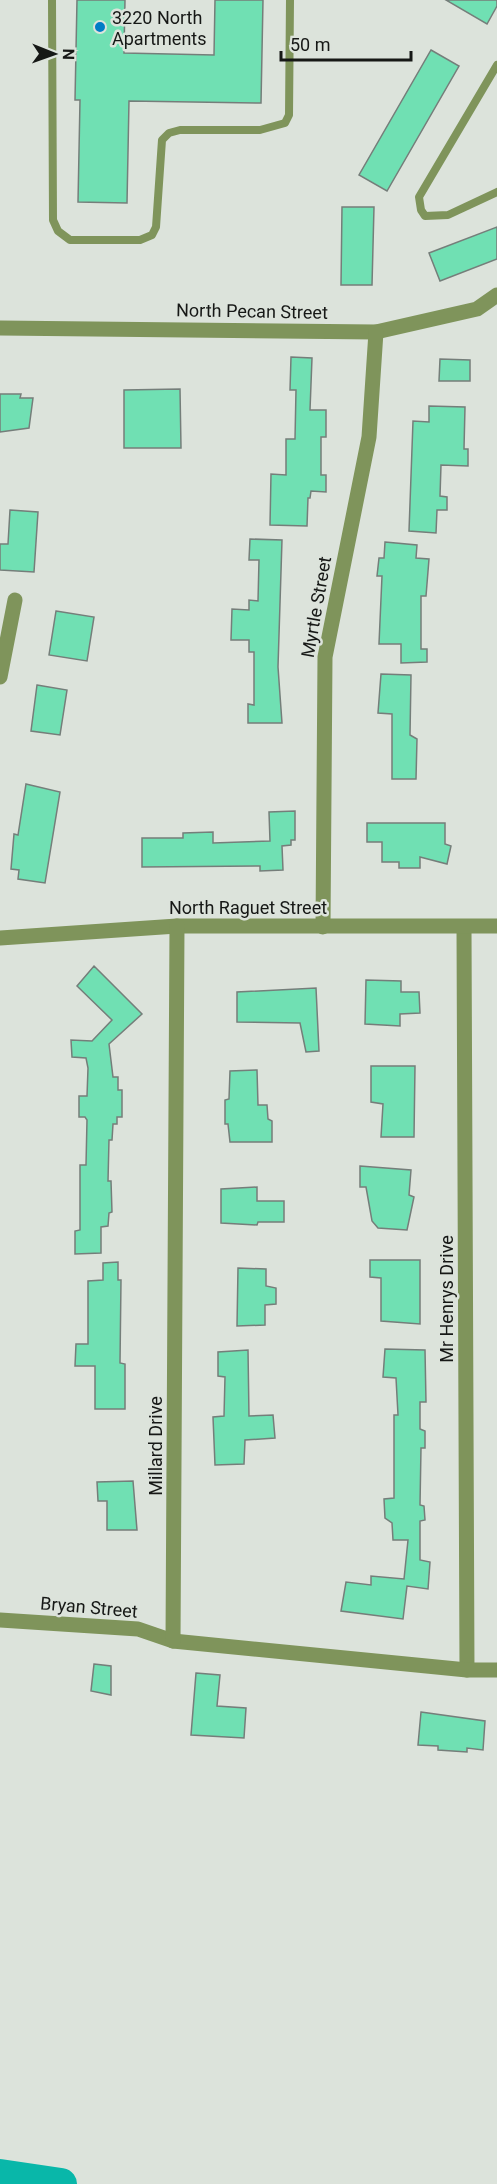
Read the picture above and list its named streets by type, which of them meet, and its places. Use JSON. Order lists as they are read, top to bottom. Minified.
{"streets":{"street":["North Pecan Street","Myrtle Street","North Raguet Street","Mr Henrys Drive","Millard Drive","Bryan Street"]},"crossings":[["North Pecan Street","Myrtle Street"],["Myrtle Street","North Raguet Street"],["North Raguet Street","Mr Henrys Drive"],["North Raguet Street","Millard Drive"],["Millard Drive","Bryan Street"]],"places":["3220 North Apartments"],"scale_bar":"50 m","north":"right"}
